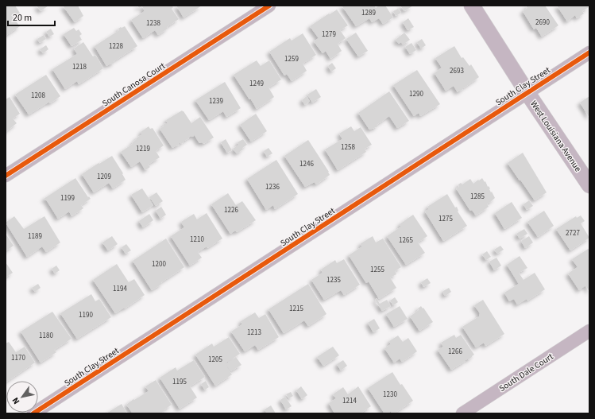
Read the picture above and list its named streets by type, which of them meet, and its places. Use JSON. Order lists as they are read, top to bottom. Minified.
{"streets":{"street":["South Canosa Court","South Clay Street","West Louisiana Avenue","South Dale Court"]},"crossings":[["South Clay Street","West Louisiana Avenue"]],"house_numbers":["1289","2690","1238","1279","1228","1259","1218","2693","1249","1290","1208","1239","1258","1219","1246","1209","1236","1285","1199","1226","1275","2727","1189","1210","1265","1200","1255","1235","1194","1215","1190","1213","1180","1266","1170","1205","1195","1230","1214"],"scale_bar":"20 m","north":"bottom left"}
